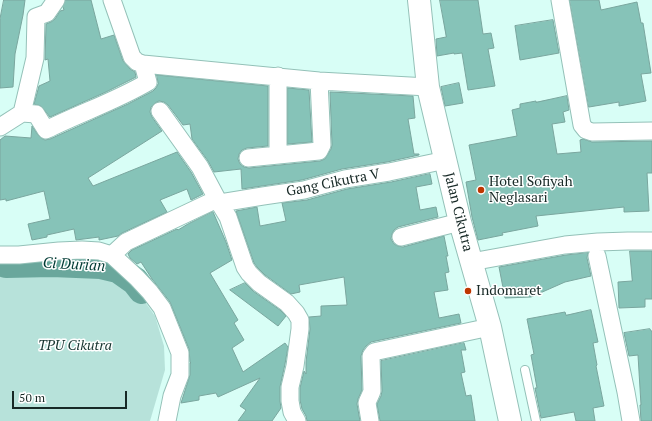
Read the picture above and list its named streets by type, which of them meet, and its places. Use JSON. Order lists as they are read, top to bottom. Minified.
{"streets":{"main road":["Jalan Cikutra"],"street":["Gang Cikutra V"]},"crossings":[["Gang Cikutra V","Jalan Cikutra"]],"water":["Ci Durian"],"parks":["TPU Cikutra"],"places":["Hotel Sofiyah Neglasari","Indomaret"],"scale_bar":"50 m"}
